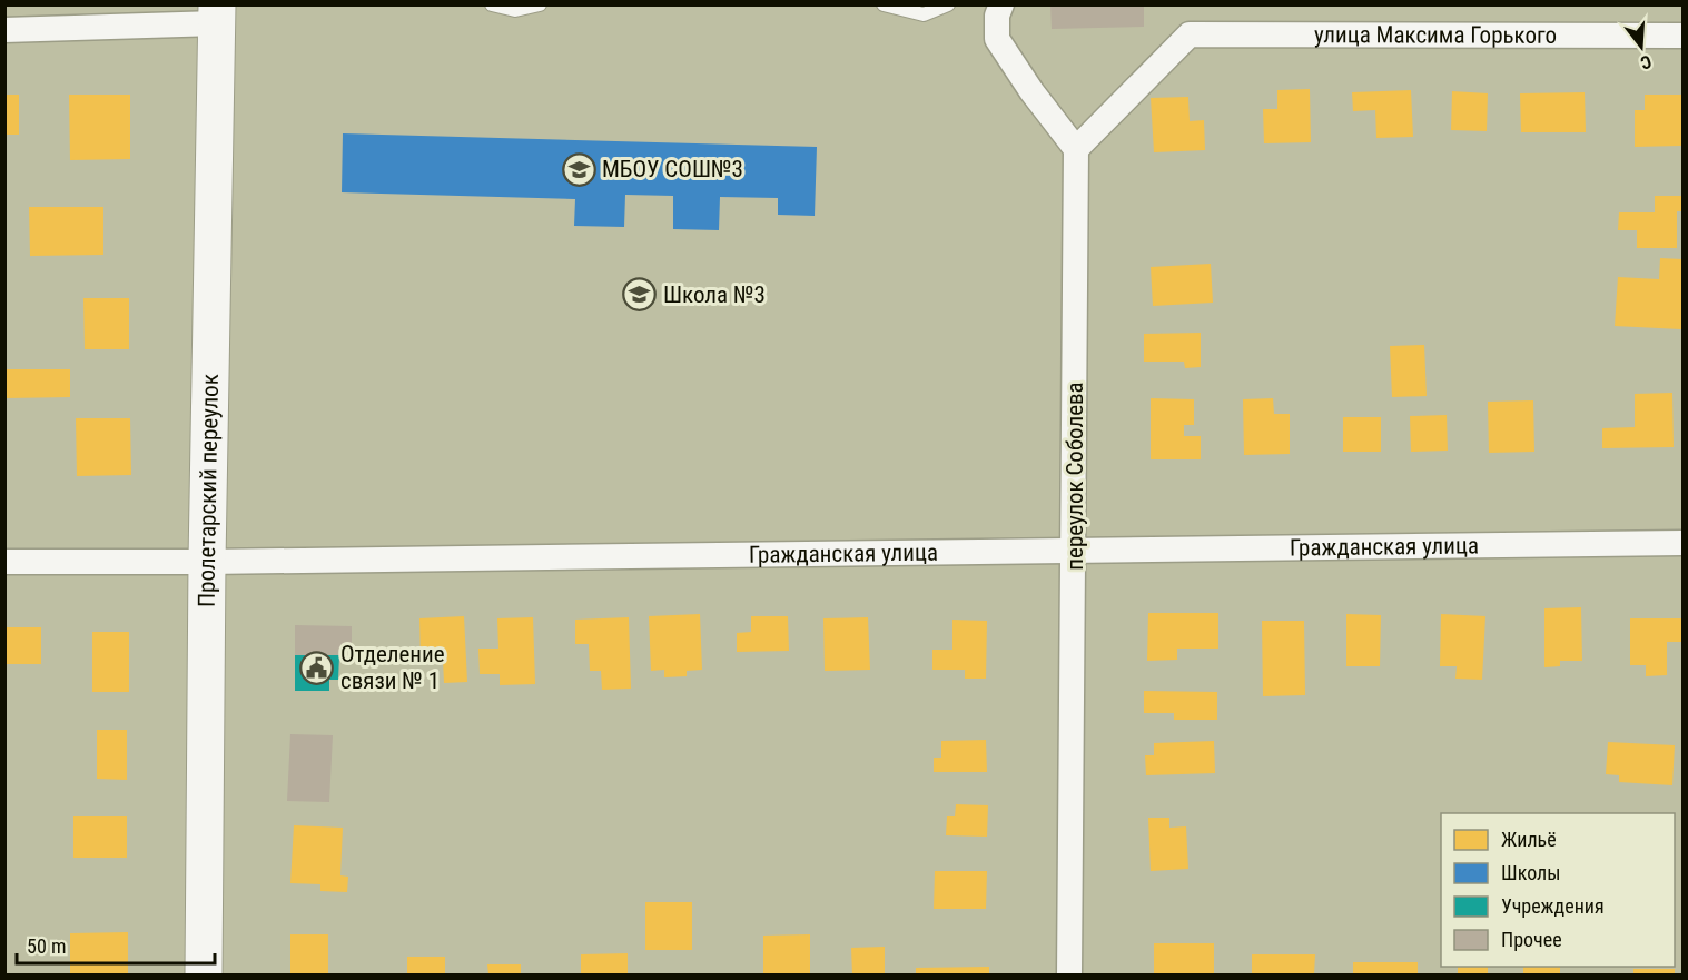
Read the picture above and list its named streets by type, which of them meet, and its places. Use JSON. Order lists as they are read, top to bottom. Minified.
{"streets":{"main road":["Пролетарский переулок"],"street":["улица Максима Горького","переулок Соболева","Гражданская улица"]},"crossings":[["улица Максима Горького","переулок Соболева"],["переулок Соболева","Гражданская улица"],["Пролетарский переулок","Гражданская улица"]],"places":{"school or university":["МБОУ СОШ№3","Школа №3"],"public building":["Отделение связи № 1"]},"legend":["Жильё","Школы","Учреждения","Прочее"],"scale_bar":"50 m","north":"bottom"}
